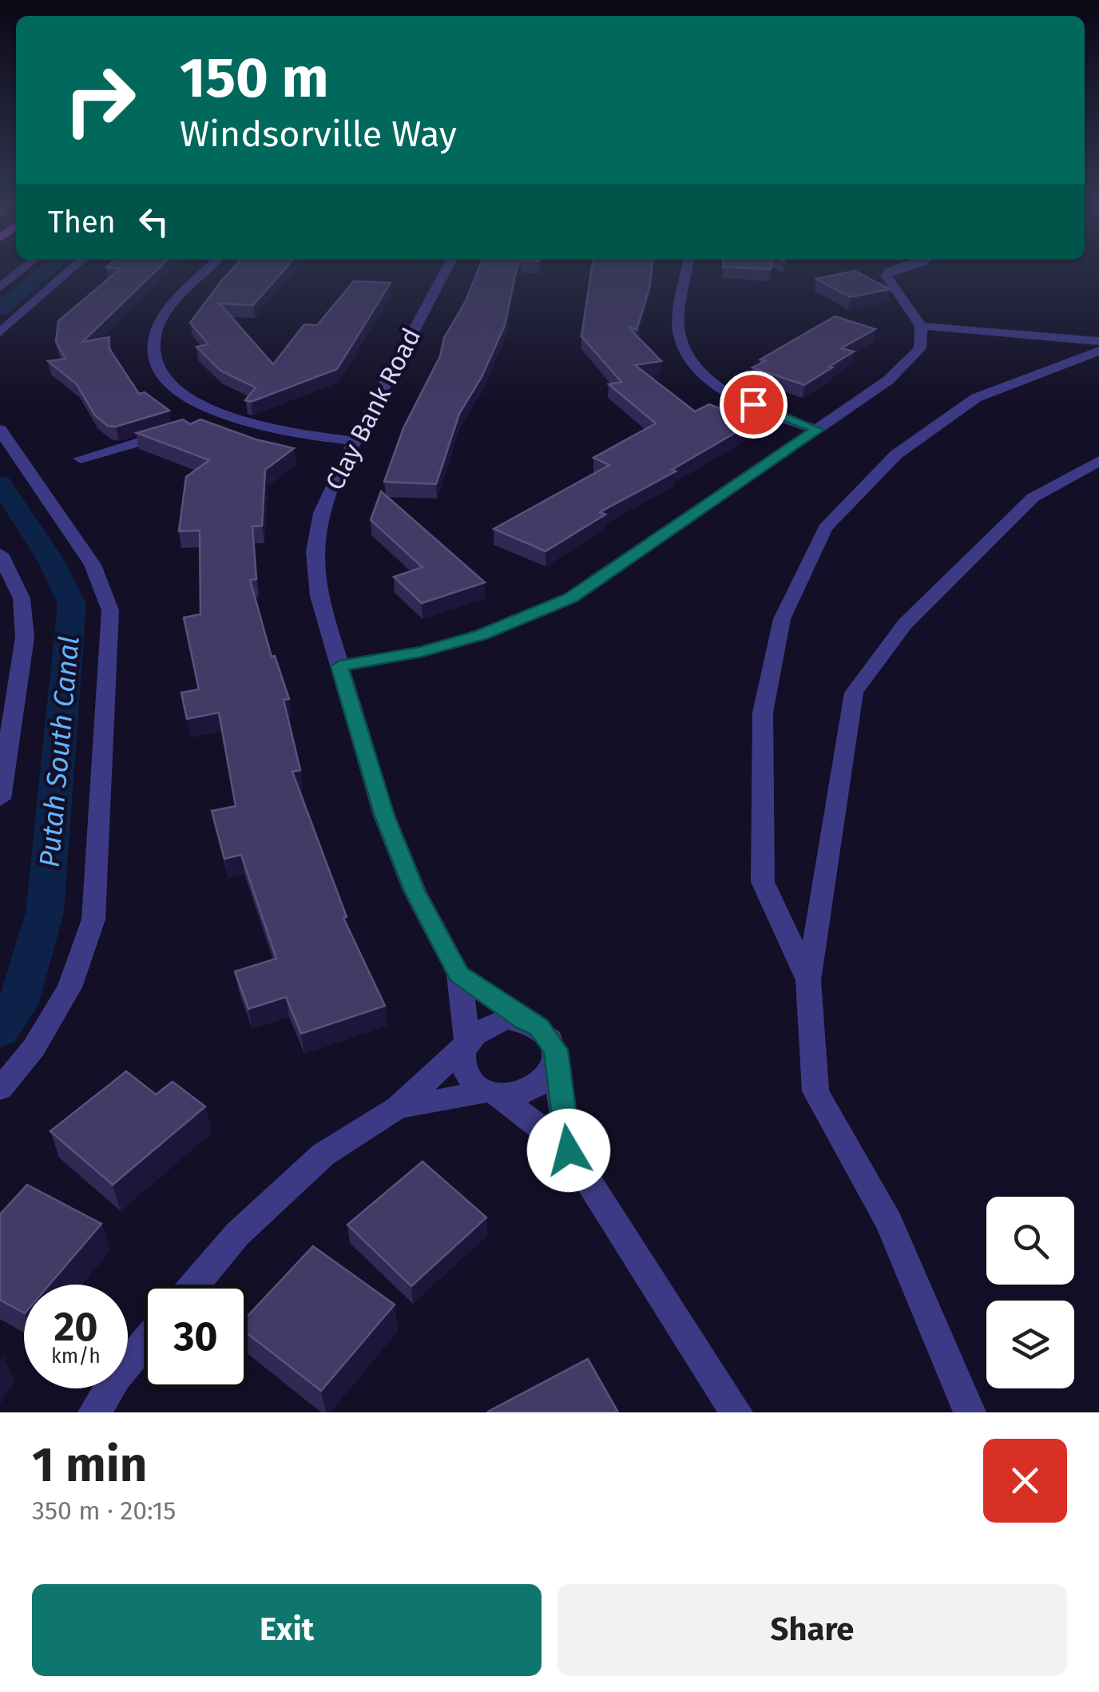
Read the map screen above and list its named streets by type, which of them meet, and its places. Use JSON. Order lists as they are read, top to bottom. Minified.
{"streets":{"street":["Clay Bank Road"]},"water":["Putah South Canal"],"page":{"turn":["150 m","Windsorville Way"],"then":"Then","speed":"20 km/h","limit":"30","heading":["1 min","350 m · 20:15"],"buttons":["Exit","Share"]}}
